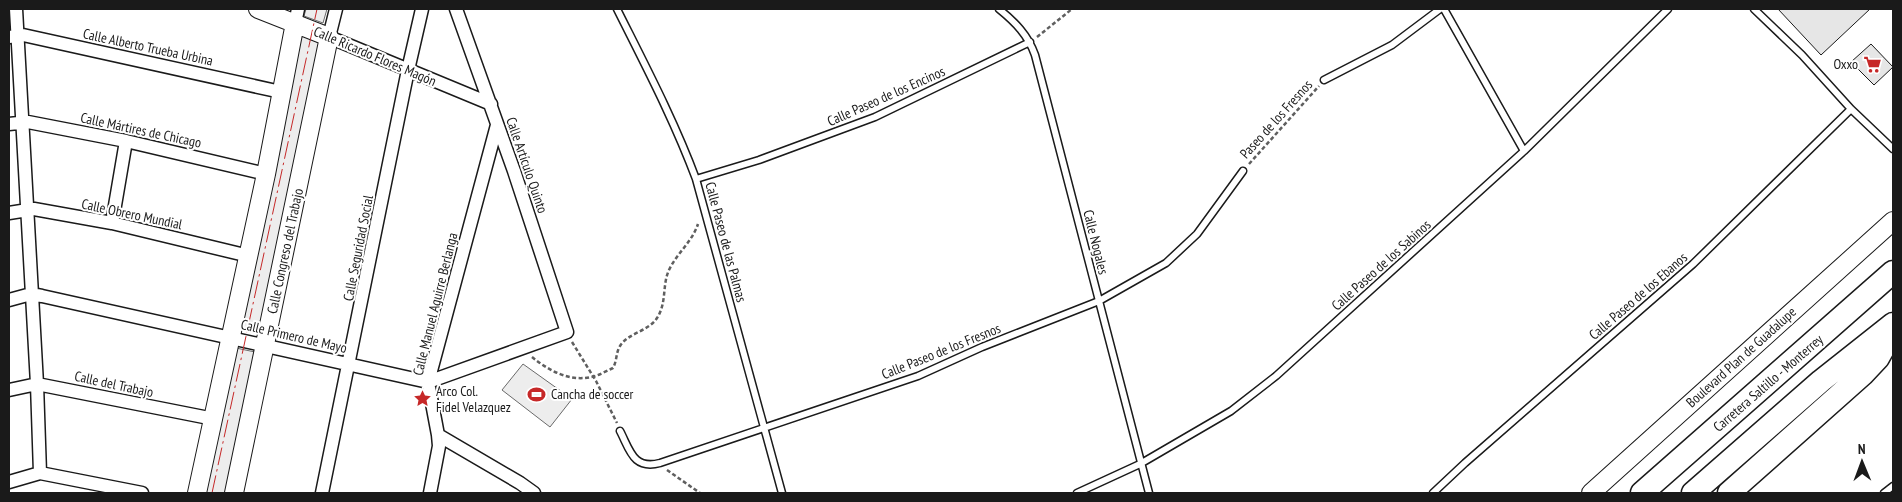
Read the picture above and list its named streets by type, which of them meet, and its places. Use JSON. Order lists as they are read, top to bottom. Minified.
{"streets":{"highway":["Carretera Saltillo - Monterrey"],"street":["Calle Alberto Trueba Urbina","Calle Ricardo Flores Magón","Calle Mártires de Chicago","Calle Artículo Quinto","Calle Obrero Mundial","Calle Seguridad Social","Calle Congreso del Trabajo","Calle Manuel Aguirre Berlanga","Calle Primero de Mayo","Boulevard Plan de Guadalupe","Calle del Trabajo"],"lane":["Calle Paseo de los Encinos","Calle Paseo de las Palmas","Calle Nogales","Calle Paseo de los Sabinos","Calle Paseo de los Ebanos","Calle Paseo de los Fresnos"],"path":["Paseo de los Fresnos"]},"crossings":[["Calle Ricardo Flores Magón","Calle Artículo Quinto"],["Calle Ricardo Flores Magón","Calle Seguridad Social"],["Calle Ricardo Flores Magón","Calle Congreso del Trabajo"],["Calle Paseo de los Encinos","Calle Paseo de las Palmas"],["Calle Paseo de los Encinos","Calle Nogales"],["Paseo de los Fresnos","Calle Paseo de los Fresnos"],["Calle Artículo Quinto","Calle Manuel Aguirre Berlanga"],["Calle Paseo de las Palmas","Calle Paseo de los Fresnos"],["Calle Nogales","Calle Paseo de los Sabinos"],["Calle Nogales","Calle Paseo de los Fresnos"],["Calle Seguridad Social","Calle Primero de Mayo"],["Calle Congreso del Trabajo","Calle Primero de Mayo"],["Calle Manuel Aguirre Berlanga","Calle Primero de Mayo"]],"places":{"supermarket":["Oxxo"],"sports":["Cancha de soccer"],"place":["Arco Col. Fidel Velazquez"]},"north":"top"}
